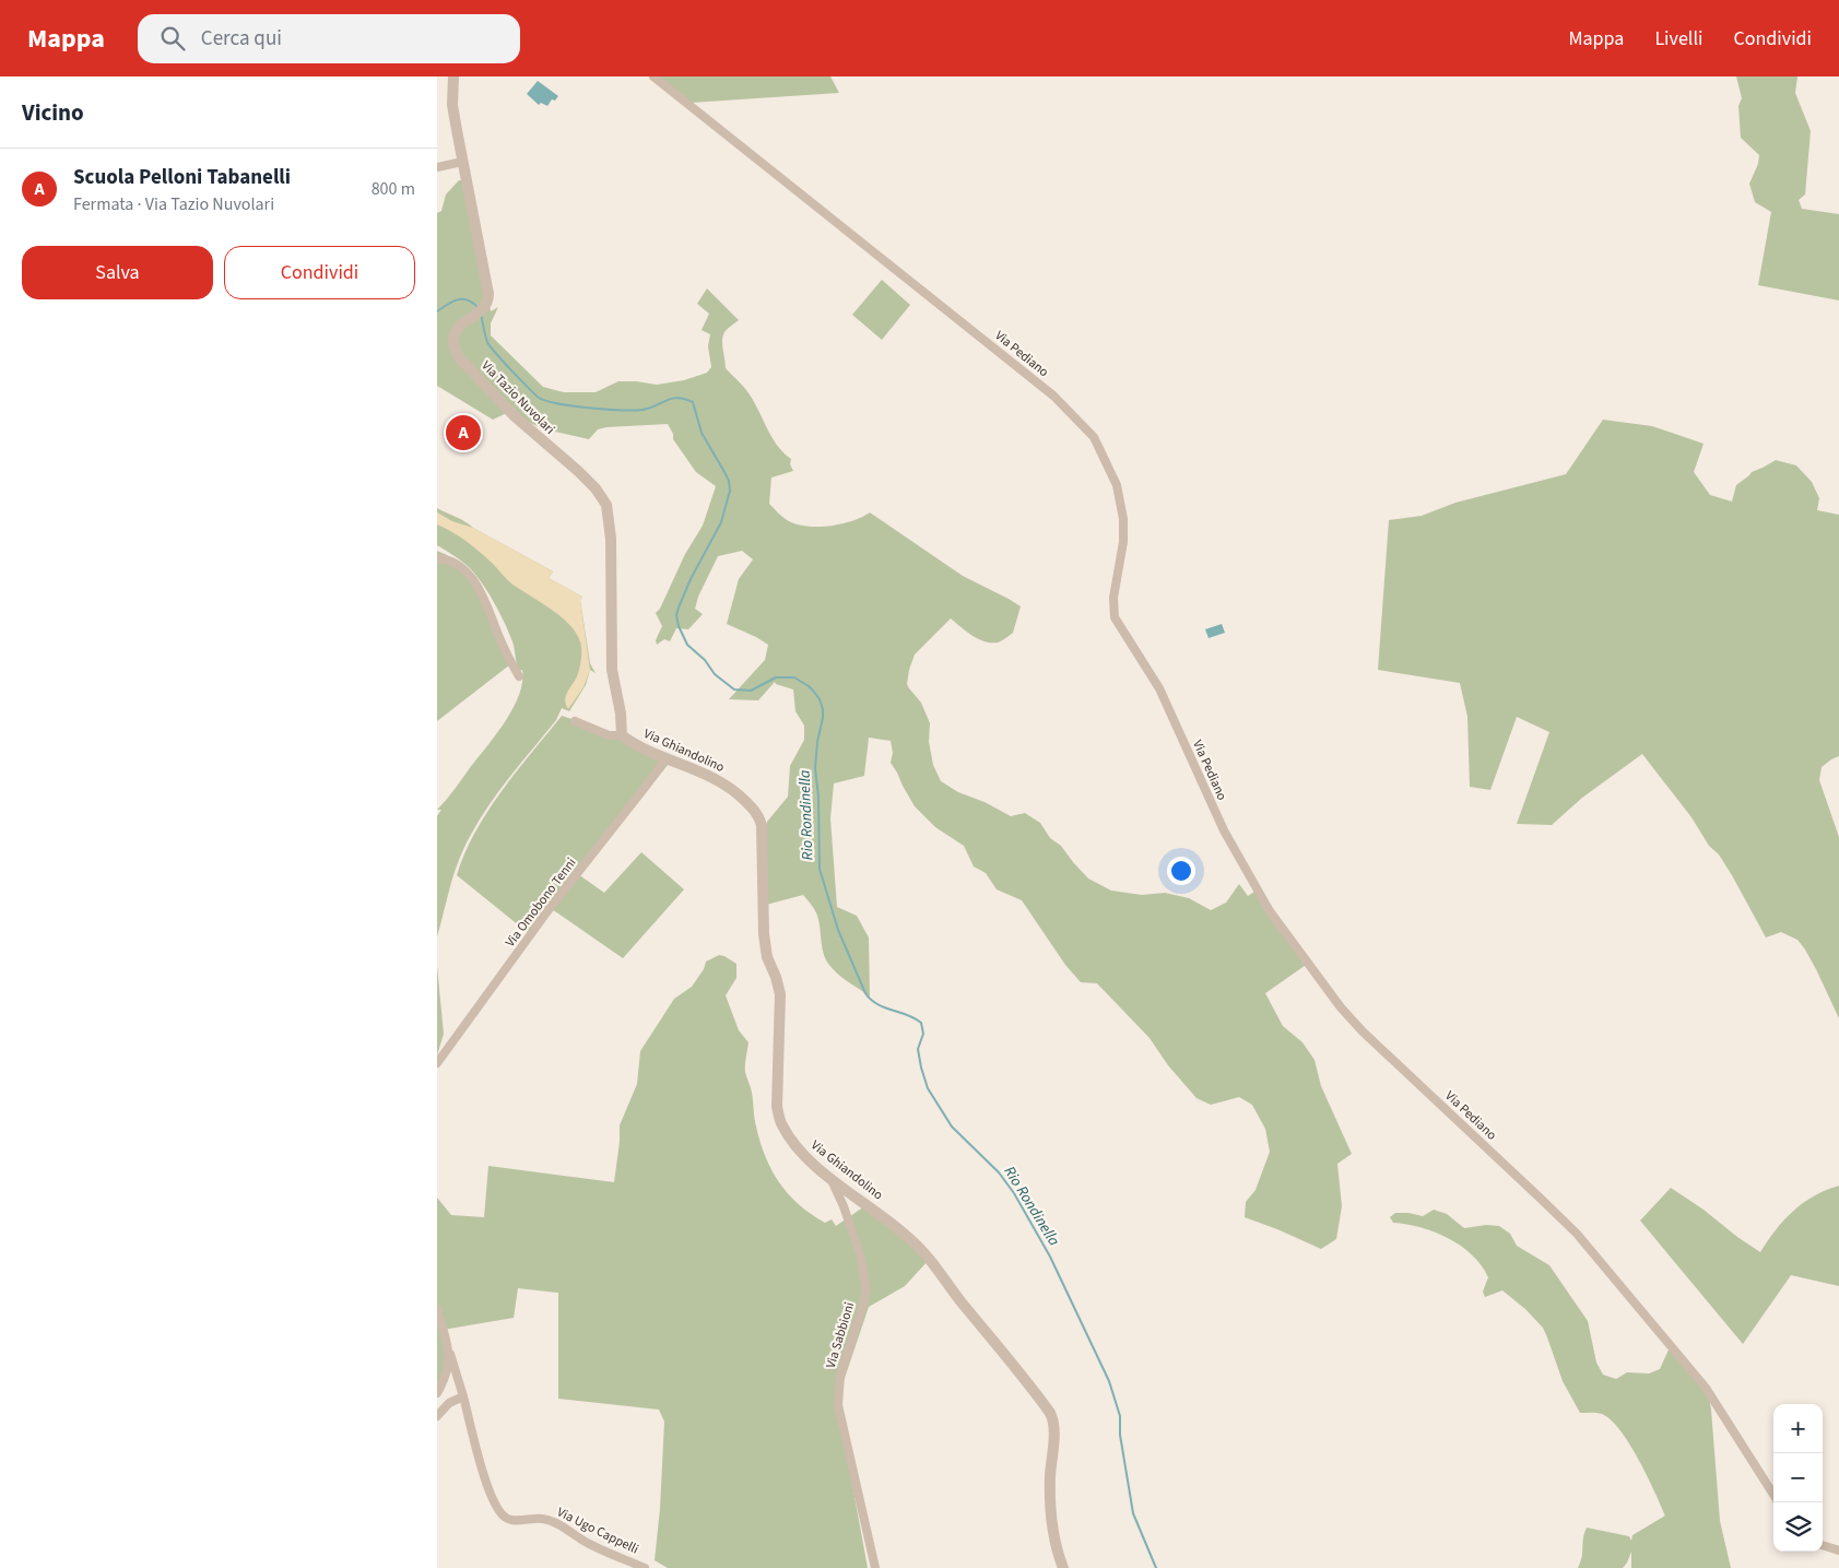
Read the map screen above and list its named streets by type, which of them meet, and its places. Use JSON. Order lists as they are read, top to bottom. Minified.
{"streets":{"street":["Via Pediano","Via Tazio Nuvolari","Via Ghiandolino","Via Omobono Tenni","Via Sabbioni","Via Ugo Cappelli"]},"crossings":[["Via Tazio Nuvolari","Via Ghiandolino"],["Via Ghiandolino","Via Omobono Tenni"],["Via Ghiandolino","Via Sabbioni"]],"water":["Rio Rondinella"],"page":{"header":"Mappa","search":"Cerca qui","nav":["Mappa","Livelli","Condividi"],"heading":"Vicino","list":[{"mark":"A","name":"Scuola Pelloni Tabanelli","note":"Fermata · Via Tazio Nuvolari","value":"800 m"}],"buttons":["Salva","Condividi"],"pins":"A","map_buttons":["+","−"]}}
